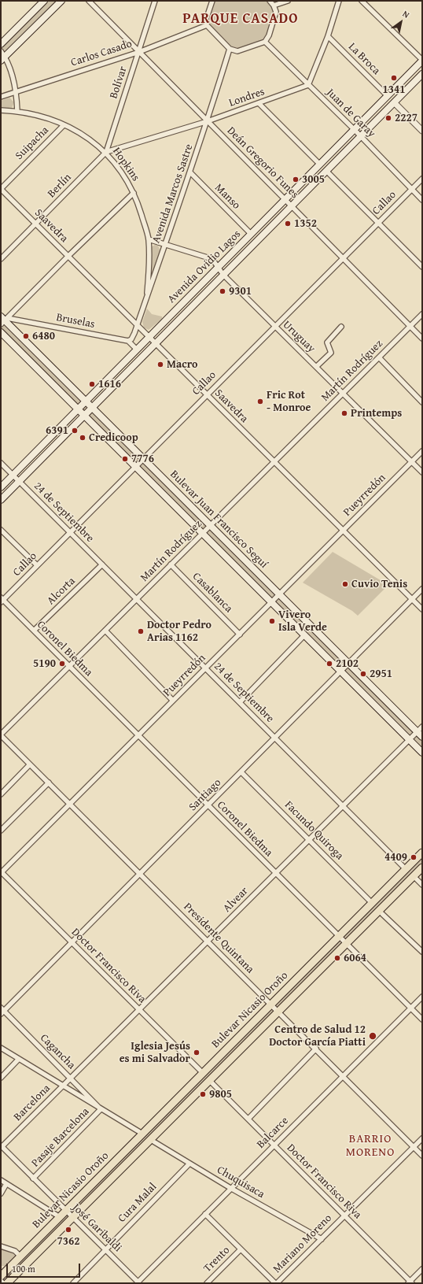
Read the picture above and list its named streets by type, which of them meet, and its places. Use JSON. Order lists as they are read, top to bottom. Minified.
{"streets":{"main road":["Avenida Ovidio Lagos","Bulevar Juan Francisco Seguí","Bulevar Nicasio Oroño"],"street":["Carlos Casado","La Broca","Bolívar","Londres","Juan de Garay","Suipacha","Deán Gregorio Funes","Hopkins","Berlín","Avenida Marcos Sastre","Manso","Callao","Saavedra","Bruselas","Uruguay","Martín Rodríguez","Pueyrredón","24 de Septiembre","Alcorta","Casablanca","Coronel Biedma","Santiago","Facundo Quiroga","Alvear","Presidente Quintana","Doctor Francisco Riva","Cagancha","Barcelona","Balcarce","Pasaje Barcelona","Chuquisaca","Cura Malal","José Garibaldi","Mariano Moreno","Trento"]},"crossings":[["Carlos Casado","Bolívar"],["Carlos Casado","Deán Gregorio Funes"],["La Broca","Avenida Ovidio Lagos"],["Bolívar","Londres"],["Bolívar","Deán Gregorio Funes"],["Bolívar","Hopkins"],["Bolívar","Berlín"],["Londres","Juan de Garay"],["Londres","Deán Gregorio Funes"],["Londres","Hopkins"],["Londres","Berlín"],["Londres","Avenida Marcos Sastre"],["Juan de Garay","Callao"],["Juan de Garay","Avenida Ovidio Lagos"],["Suipacha","Hopkins"],["Suipacha","Saavedra"],["Deán Gregorio Funes","Avenida Marcos Sastre"],["Deán Gregorio Funes","Callao"],["Deán Gregorio Funes","Avenida Ovidio Lagos"],["Deán Gregorio Funes","Martín Rodríguez"],["Hopkins","Berlín"],["Hopkins","Avenida Marcos Sastre"],["Hopkins","Uruguay"],["Berlín","Saavedra"],["Avenida Marcos Sastre","Manso"],["Avenida Marcos Sastre","Saavedra"],["Avenida Marcos Sastre","Bruselas"],["Avenida Marcos Sastre","Uruguay"],["Manso","Avenida Ovidio Lagos"],["Callao","Saavedra"],["Callao","Uruguay"],["Callao","24 de Septiembre"],["Callao","Bulevar Juan Francisco Seguí"],["Callao","Coronel Biedma"],["Saavedra","Avenida Ovidio Lagos"],["Saavedra","Martín Rodríguez"],["Saavedra","Pueyrredón"],["Saavedra","Santiago"],["Avenida Ovidio Lagos","Uruguay"],["Avenida Ovidio Lagos","24 de Septiembre"],["Avenida Ovidio Lagos","Bulevar Juan Francisco Seguí"],["Bruselas","Bulevar Juan Francisco Seguí"],["Uruguay","Martín Rodríguez"],["Uruguay","Pueyrredón"],["Martín Rodríguez","24 de Septiembre"],["Martín Rodríguez","Bulevar Juan Francisco Seguí"],["Martín Rodríguez","Casablanca"],["Martín Rodríguez","Coronel Biedma"],["Martín Rodríguez","Presidente Quintana"],["Pueyrredón","24 de Septiembre"],["Pueyrredón","Bulevar Juan Francisco Seguí"],["Pueyrredón","Casablanca"],["Pueyrredón","Coronel Biedma"],["Pueyrredón","Presidente Quintana"],["Pueyrredón","Doctor Francisco Riva"],["24 de Septiembre","Alcorta"],["24 de Septiembre","Santiago"],["24 de Septiembre","Alvear"],["24 de Septiembre","Bulevar Nicasio Oroño"],["Bulevar Juan Francisco Seguí","Santiago"],["Bulevar Juan Francisco Seguí","Alvear"],["Alcorta","Coronel Biedma"],["Coronel Biedma","Santiago"],["Coronel Biedma","Alvear"],["Coronel Biedma","Bulevar Nicasio Oroño"],["Coronel Biedma","Balcarce"],["Santiago","Facundo Quiroga"],["Santiago","Presidente Quintana"],["Santiago","Doctor Francisco Riva"],["Santiago","Cagancha"],["Facundo Quiroga","Alvear"],["Facundo Quiroga","Bulevar Nicasio Oroño"],["Alvear","Presidente Quintana"],["Alvear","Doctor Francisco Riva"],["Alvear","Cagancha"],["Alvear","Barcelona"],["Presidente Quintana","Bulevar Nicasio Oroño"],["Presidente Quintana","Balcarce"],["Presidente Quintana","Mariano Moreno"],["Doctor Francisco Riva","Bulevar Nicasio Oroño"],["Doctor Francisco Riva","Balcarce"],["Doctor Francisco Riva","Mariano Moreno"],["Bulevar Nicasio Oroño","Chuquisaca"],["Bulevar Nicasio Oroño","José Garibaldi"],["Cagancha","Pasaje Barcelona"],["Barcelona","José Garibaldi"],["Balcarce","Chuquisaca"],["Balcarce","José Garibaldi"],["Pasaje Barcelona","José Garibaldi"],["Chuquisaca","Cura Malal"],["Chuquisaca","Mariano Moreno"],["Cura Malal","José Garibaldi"]],"districts":["PARQUE CASADO","BARRIO MORENO"],"places":["1341","2227","3005","1352","9301","6480","Macro","1616","Fric Rot - Monroe","Printemps","6391","Credicoop","7776","Cuvio Tenis","Vivero Isla Verde","Doctor Pedro Arias 1162","5190","2102","2951","4409","6064","Centro de Salud 12 Doctor García Piatti","Iglesia Jesús es mi Salvador","9805","7362"],"scale_bar":"100 m","north":"top right"}
